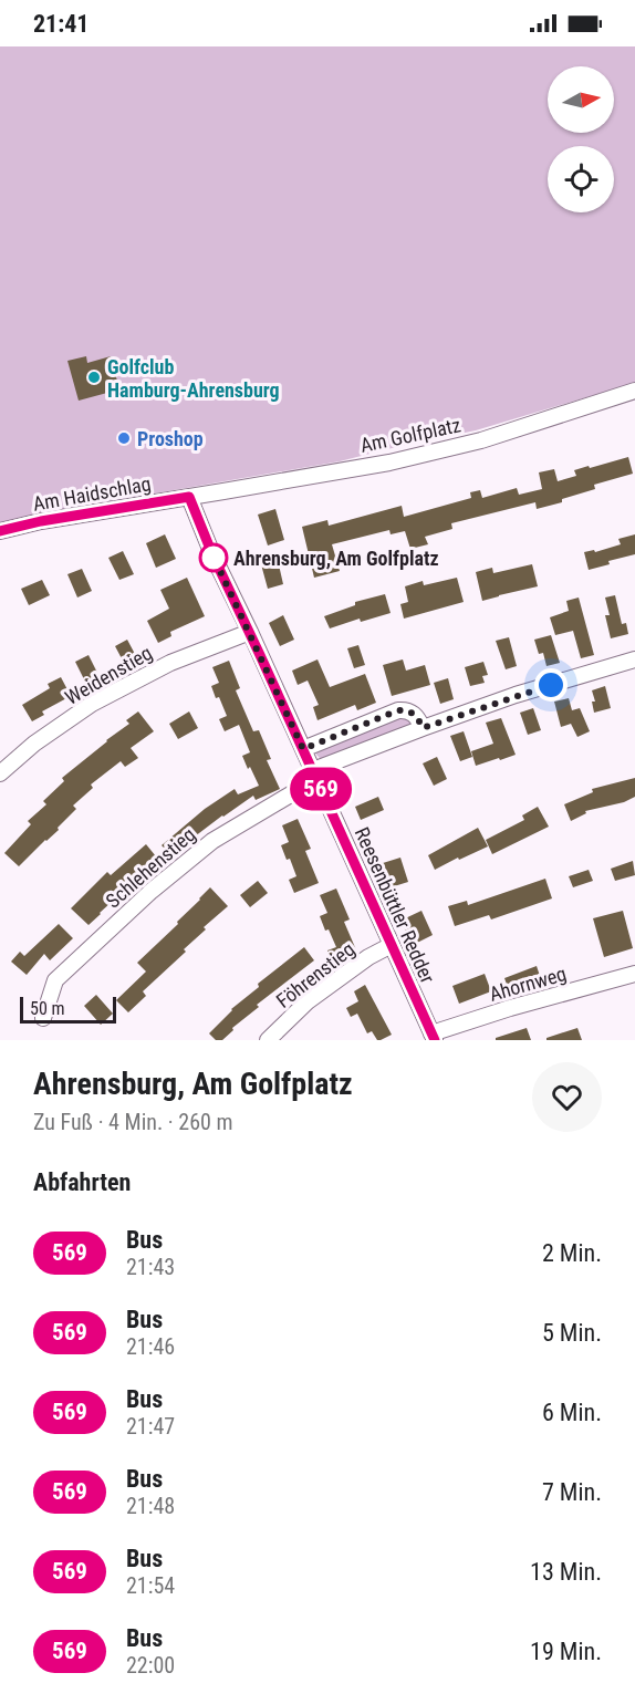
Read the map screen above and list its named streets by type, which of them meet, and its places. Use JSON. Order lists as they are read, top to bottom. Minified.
{"streets":{"street":["Am Golfplatz","Am Haidschlag","Weidenstieg","Schlehenstieg","Reesenbüttler Redder","Föhrenstieg","Ahornweg"]},"crossings":[["Am Golfplatz","Am Haidschlag"],["Am Golfplatz","Reesenbüttler Redder"],["Am Haidschlag","Reesenbüttler Redder"],["Weidenstieg","Reesenbüttler Redder"],["Schlehenstieg","Reesenbüttler Redder"],["Reesenbüttler Redder","Föhrenstieg"],["Reesenbüttler Redder","Ahornweg"]],"places":["Golfclub Hamburg-Ahrensburg","Proshop","Ahrensburg, Am Golfplatz"],"lines":["bus line 569"],"scale_bar":"50 m","north":"right","page":{"status":"21:41","on_map":"569","scale":"50 m","heading":[["Ahrensburg, Am Golfplatz","Zu Fuß · 4 Min. · 260 m"],"Abfahrten"],"list":[{"mark":"569","name":"Bus","note":"21:43","value":"2 Min."},{"mark":"569","name":"Bus","note":"21:46","value":"5 Min."},{"mark":"569","name":"Bus","note":"21:47","value":"6 Min."},{"mark":"569","name":"Bus","note":"21:48","value":"7 Min."},{"mark":"569","name":"Bus","note":"21:54","value":"13 Min."},{"mark":"569","name":"Bus","note":"22:00","value":"19 Min."}]}}
